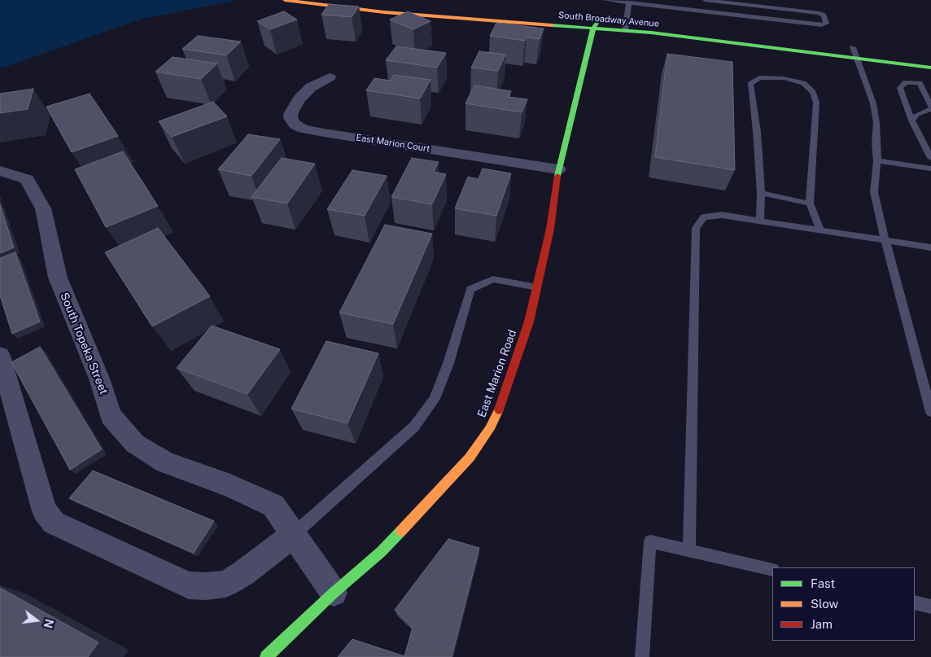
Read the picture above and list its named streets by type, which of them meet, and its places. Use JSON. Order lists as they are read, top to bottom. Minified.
{"streets":{"main road":["South Broadway Avenue","East Marion Road"],"street":["East Marion Court","South Topeka Street"]},"crossings":[["South Broadway Avenue","East Marion Road"],["East Marion Court","East Marion Road"],["South Topeka Street","East Marion Road"]],"legend":["Fast","Slow","Jam"],"north":"right"}
